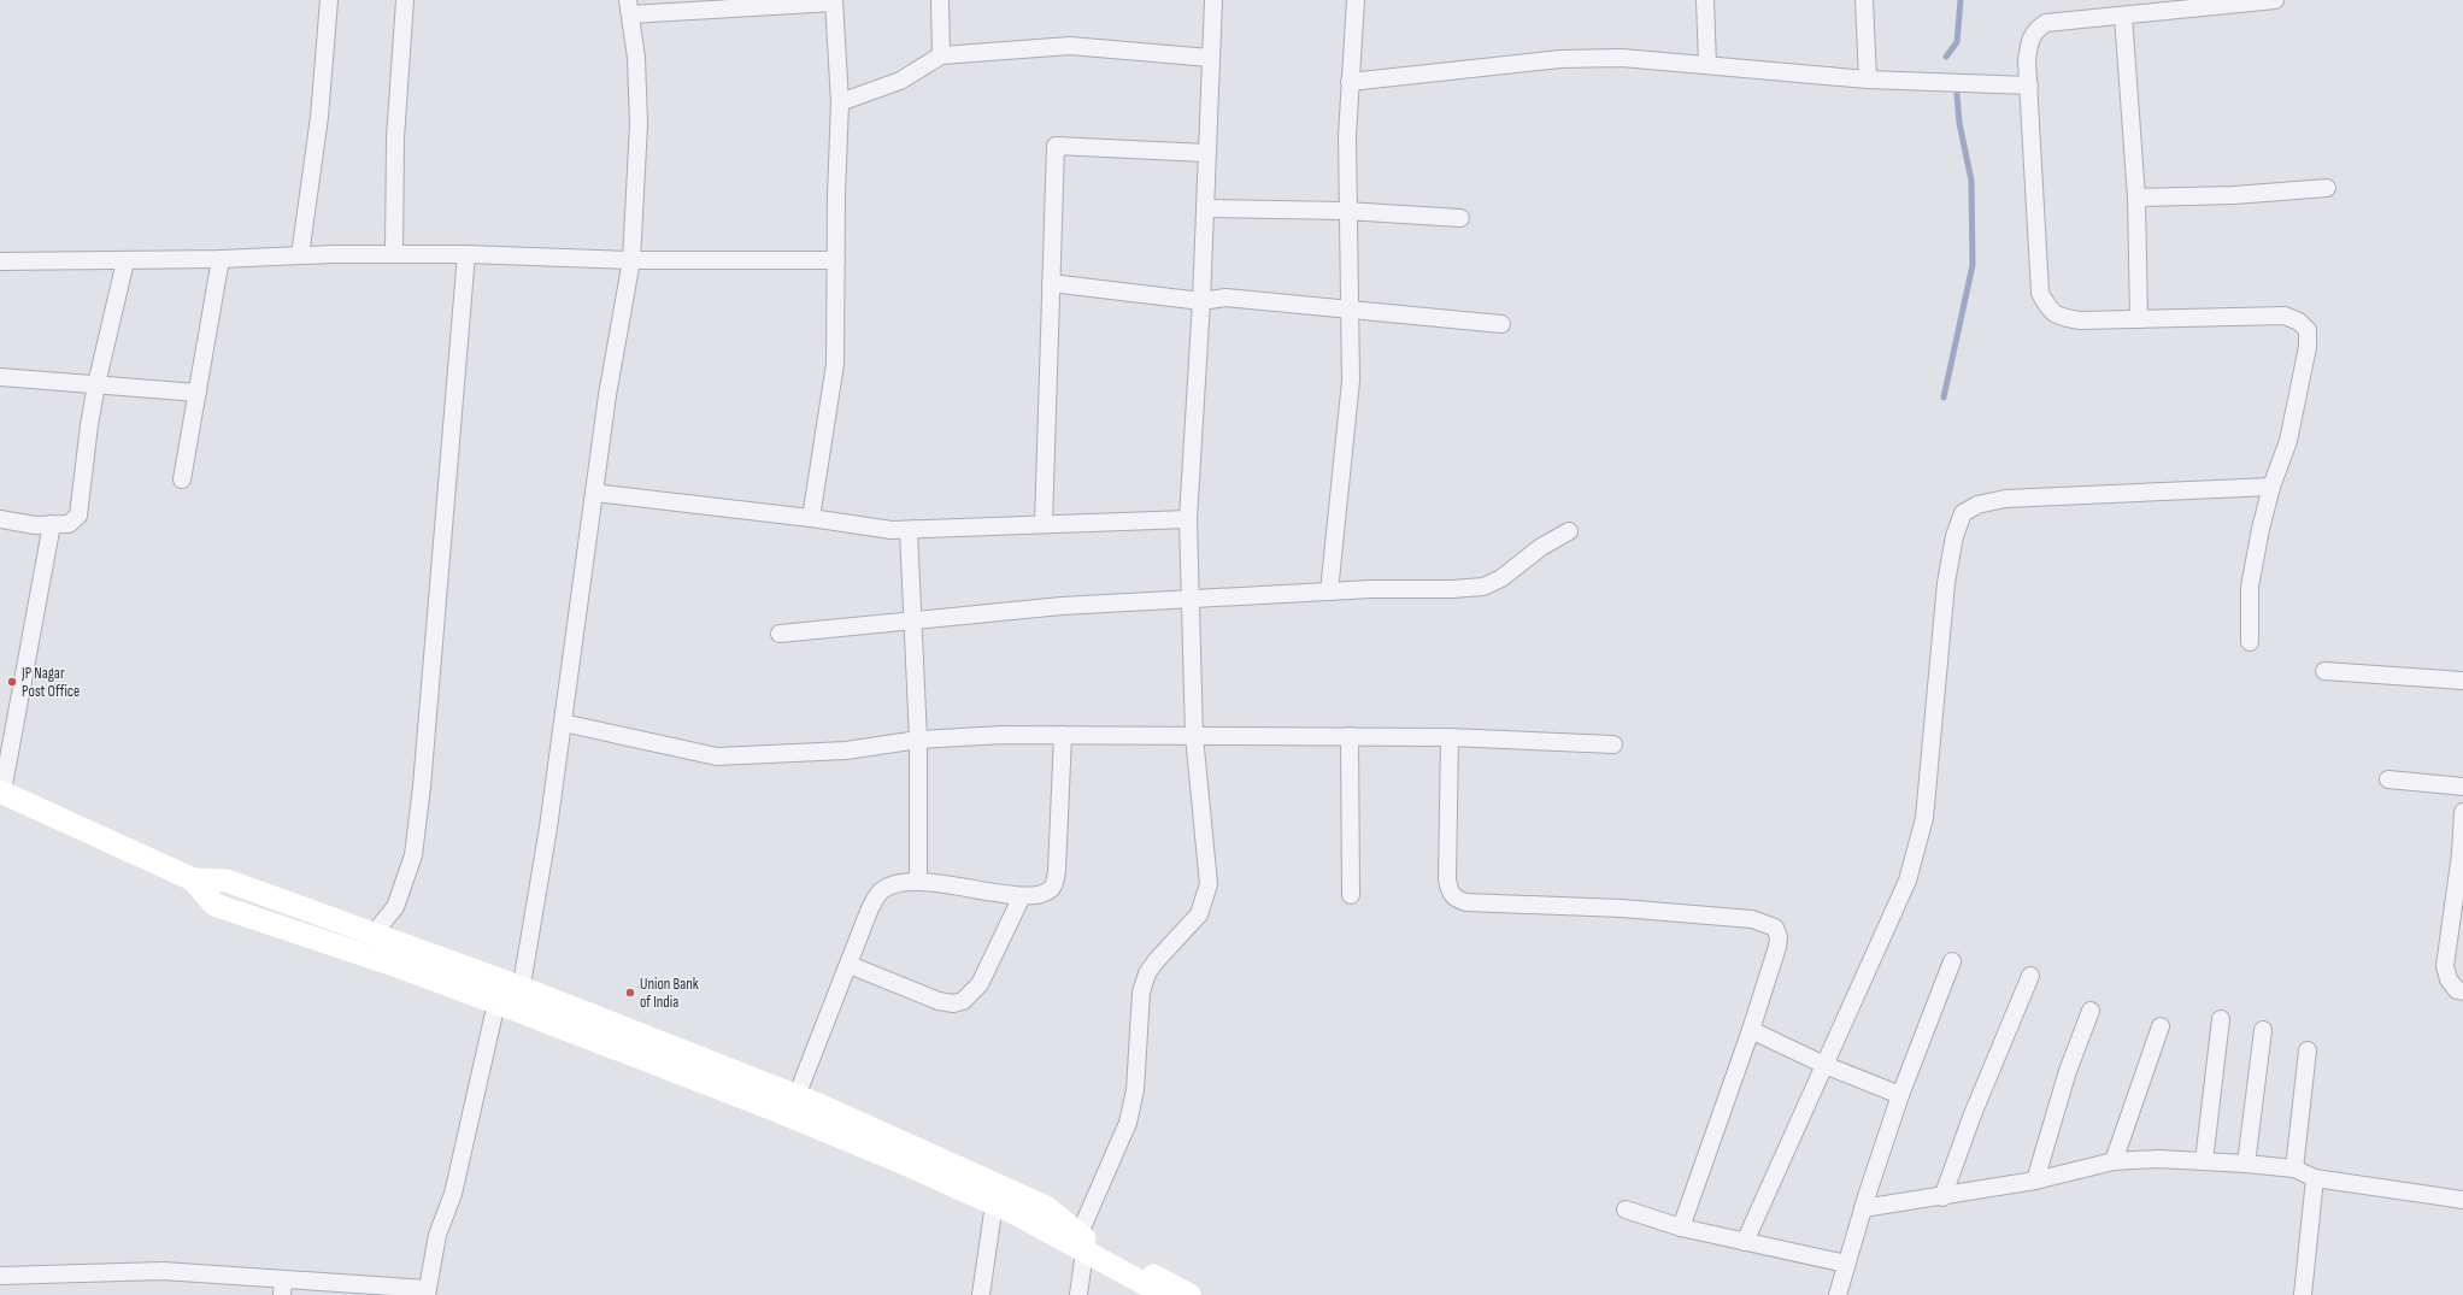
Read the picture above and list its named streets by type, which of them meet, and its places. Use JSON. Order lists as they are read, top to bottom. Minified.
{"places":["JP Nagar Post Office","Union Bank of India"]}
